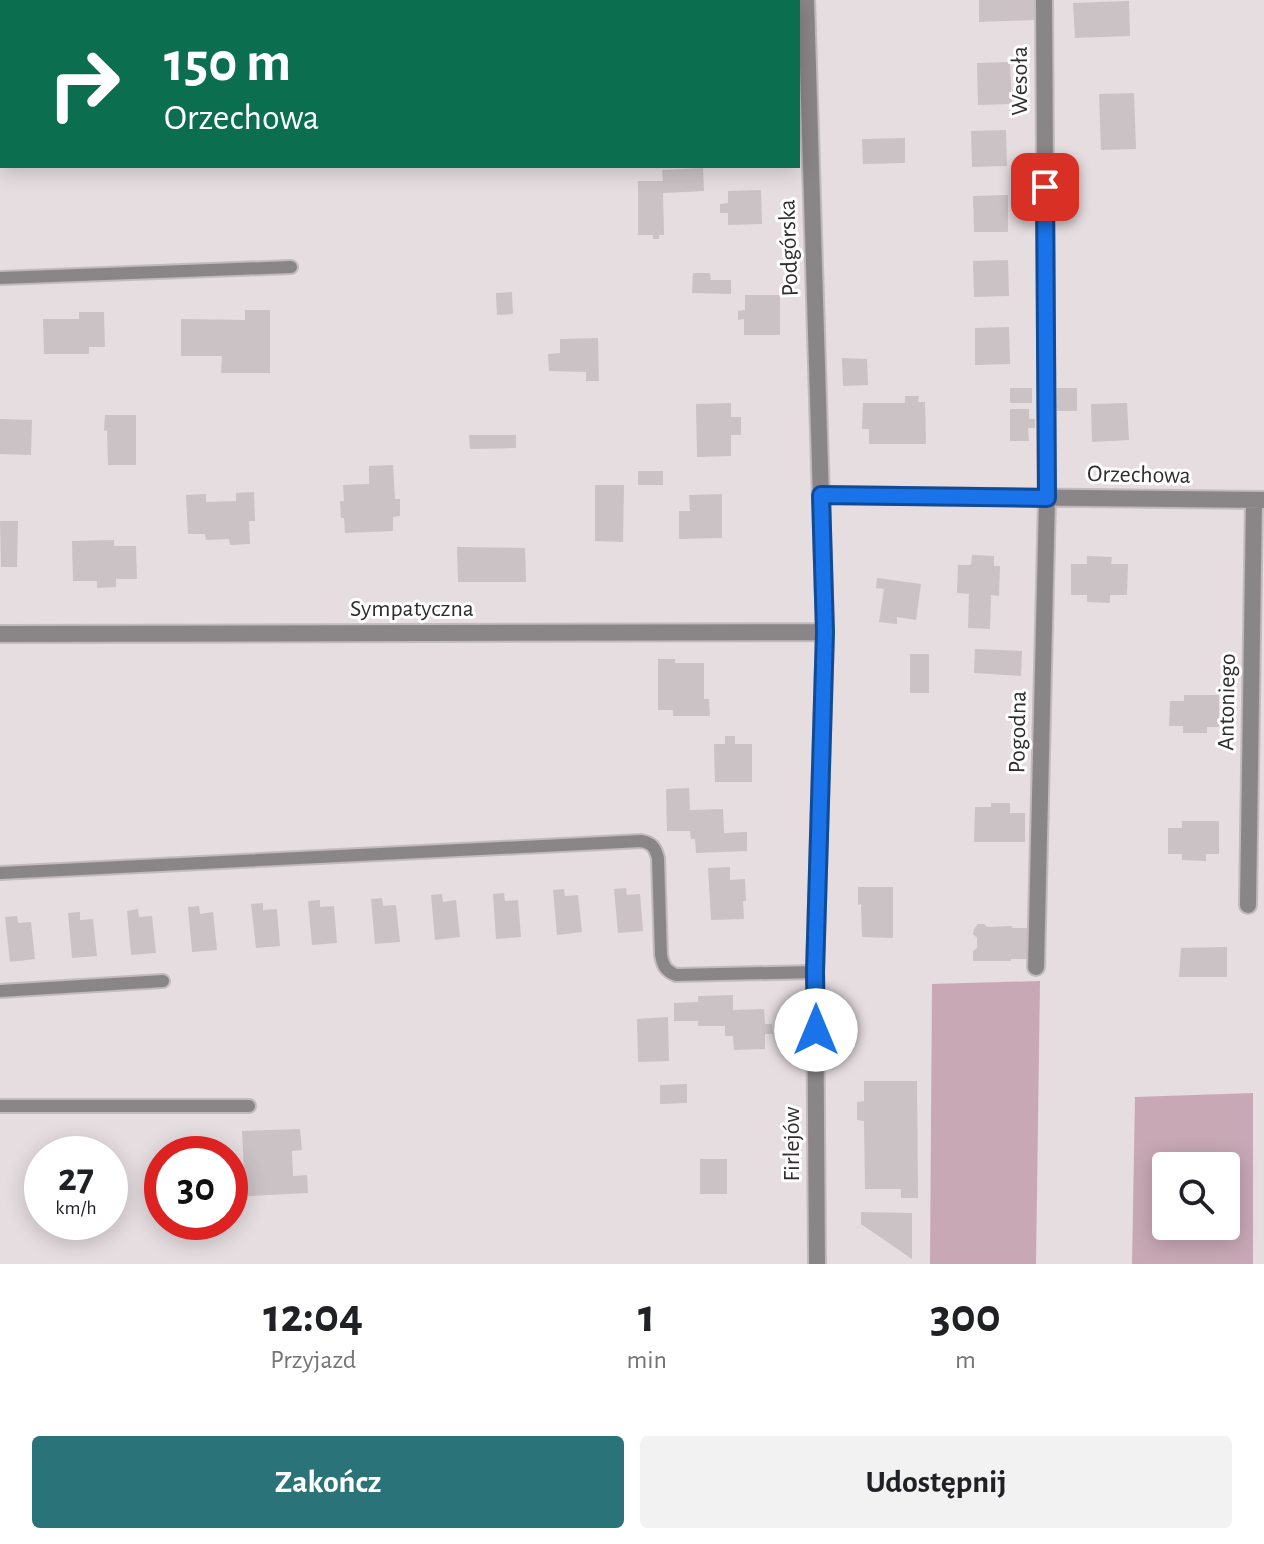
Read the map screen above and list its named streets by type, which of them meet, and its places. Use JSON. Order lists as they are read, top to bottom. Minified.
{"streets":{"street":["Wesoła","Podgórska","Orzechowa","Sympatyczna","Antoniego","Pogodna","Firlejów"]},"crossings":[["Wesoła","Orzechowa"],["Wesoła","Pogodna"],["Podgórska","Orzechowa"],["Podgórska","Firlejów"],["Orzechowa","Antoniego"],["Orzechowa","Pogodna"],["Orzechowa","Firlejów"],["Sympatyczna","Firlejów"]],"page":{"turn":["150 m","Orzechowa"],"speed":"27 km/h","limit":"30","eta":["12:04","Przyjazd","1","min","300","m"],"buttons":["Zakończ","Udostępnij"]}}
